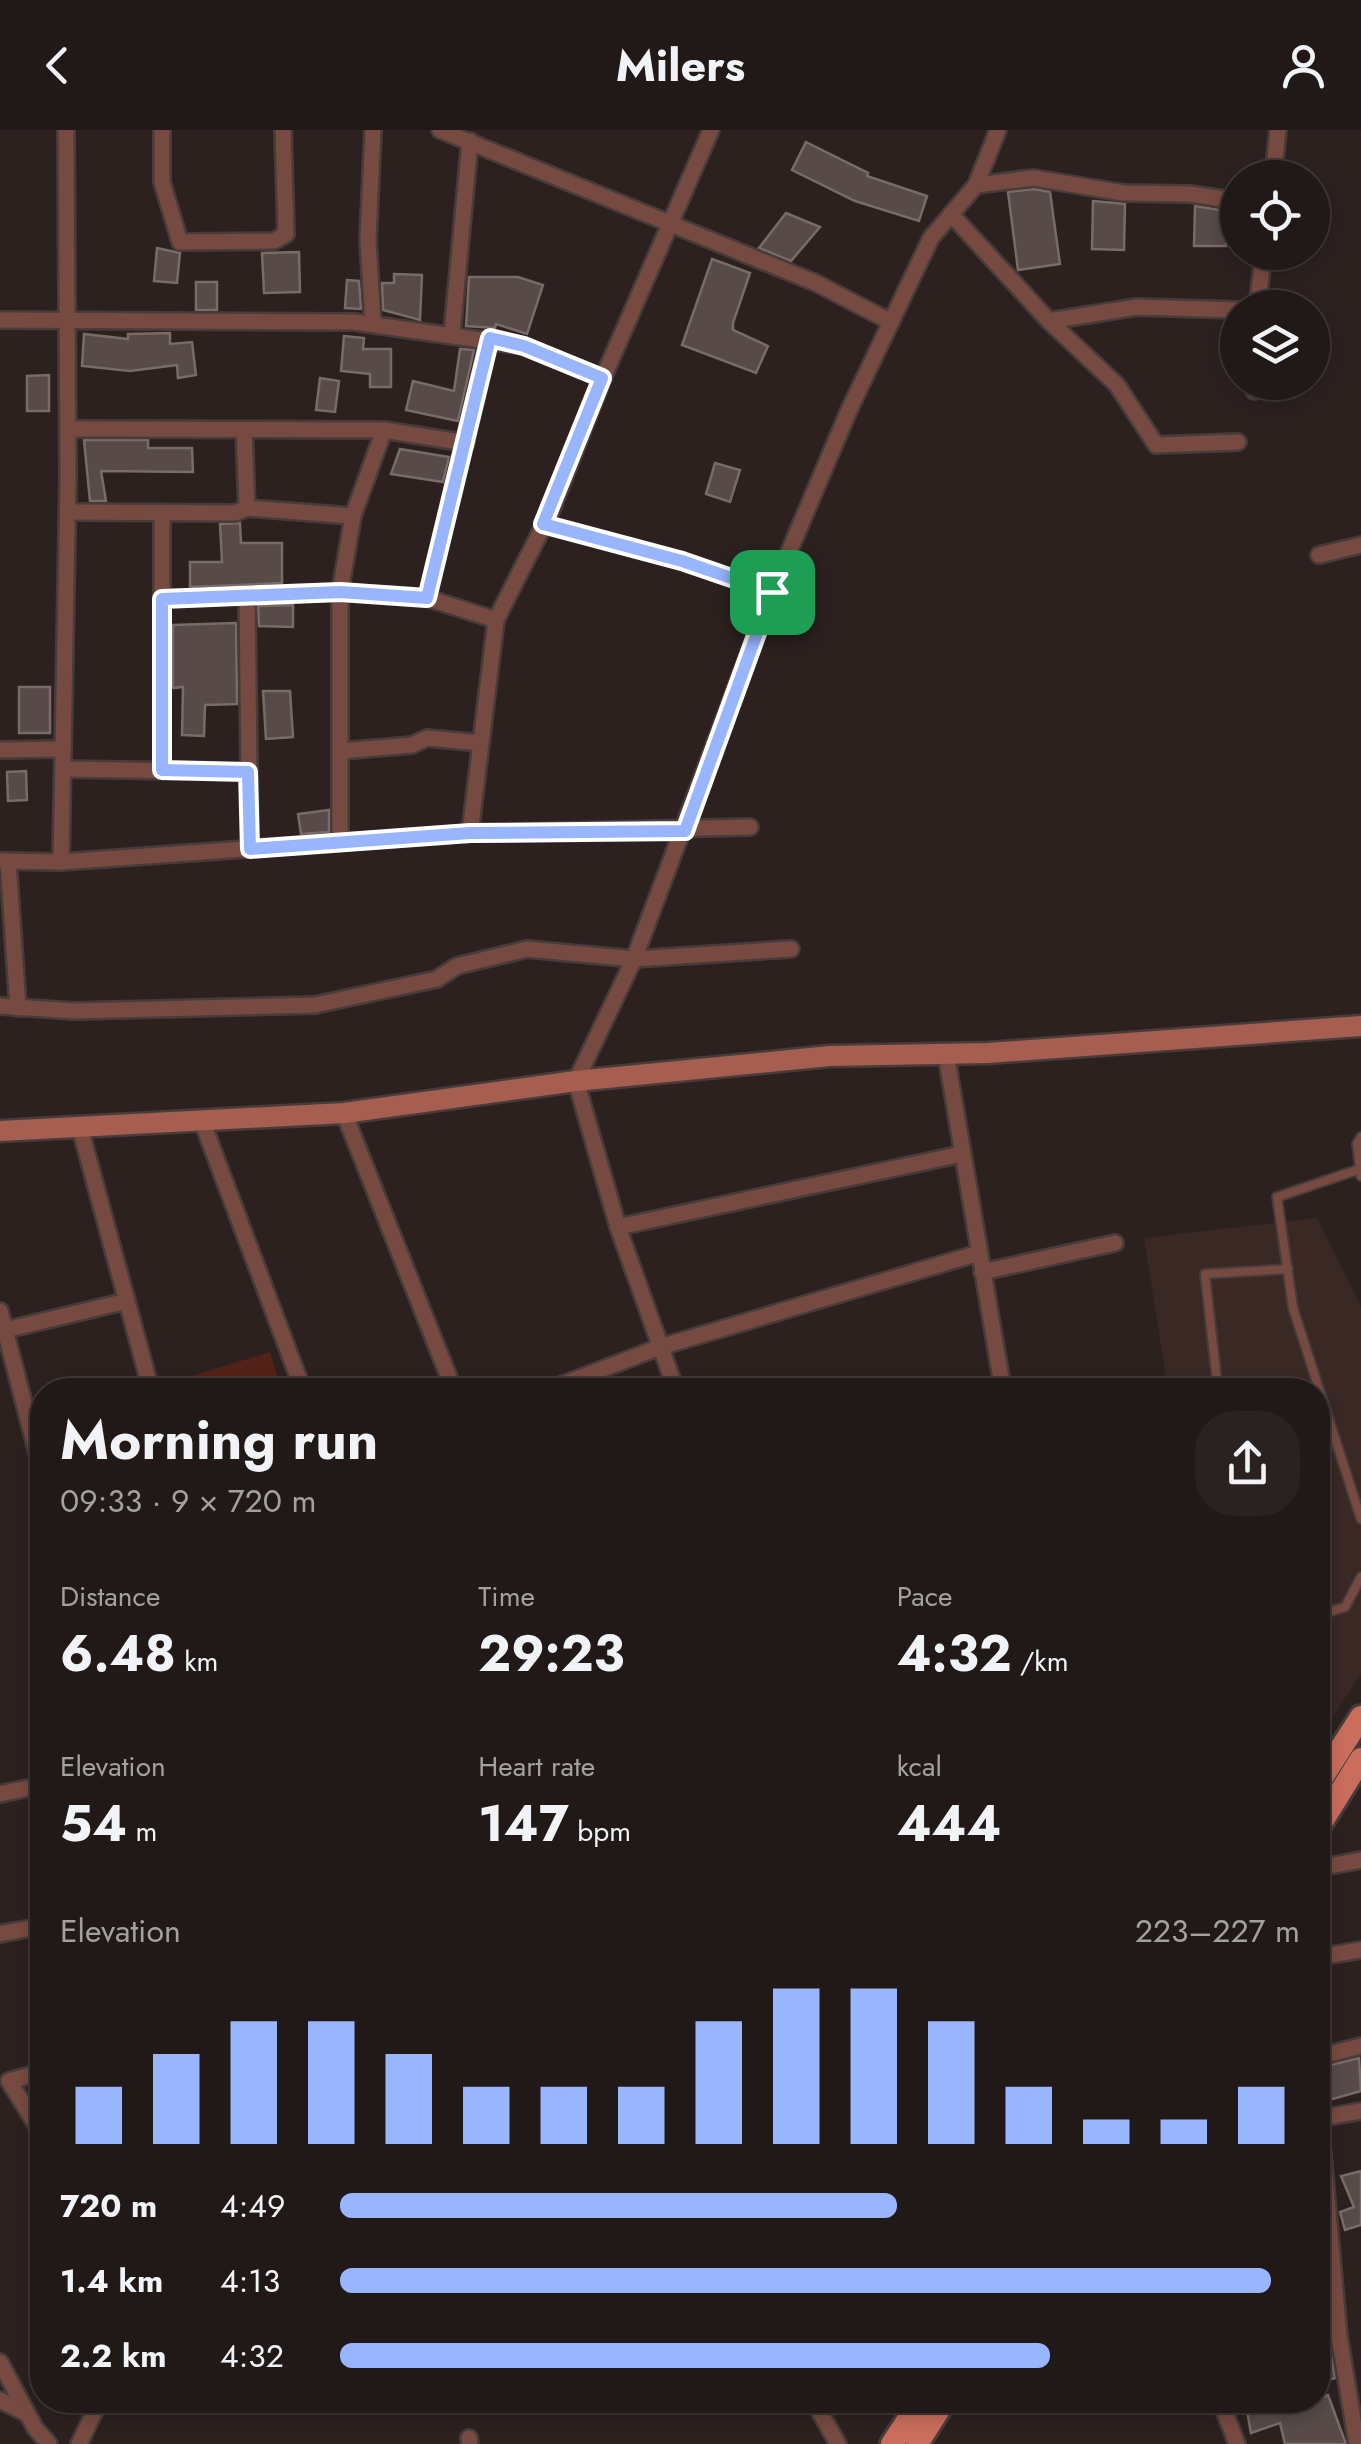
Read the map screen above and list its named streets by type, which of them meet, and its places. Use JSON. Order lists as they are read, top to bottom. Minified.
{"page":{"header":"Milers","heading":["Morning run","09:33 · 9 × 720 m"],"stats":[["Distance","6.48 km"],["Time","29:23"],["Pace","4:32 /km"],["Elevation","54 m"],["Heart rate","147 bpm"],["kcal","444"]],"chart":["Elevation","223–227 m"],"list":[{"name":"720 m","note":"4:49"},{"name":"1.4 km","note":"4:13"},{"name":"2.2 km","note":"4:32"}]}}
